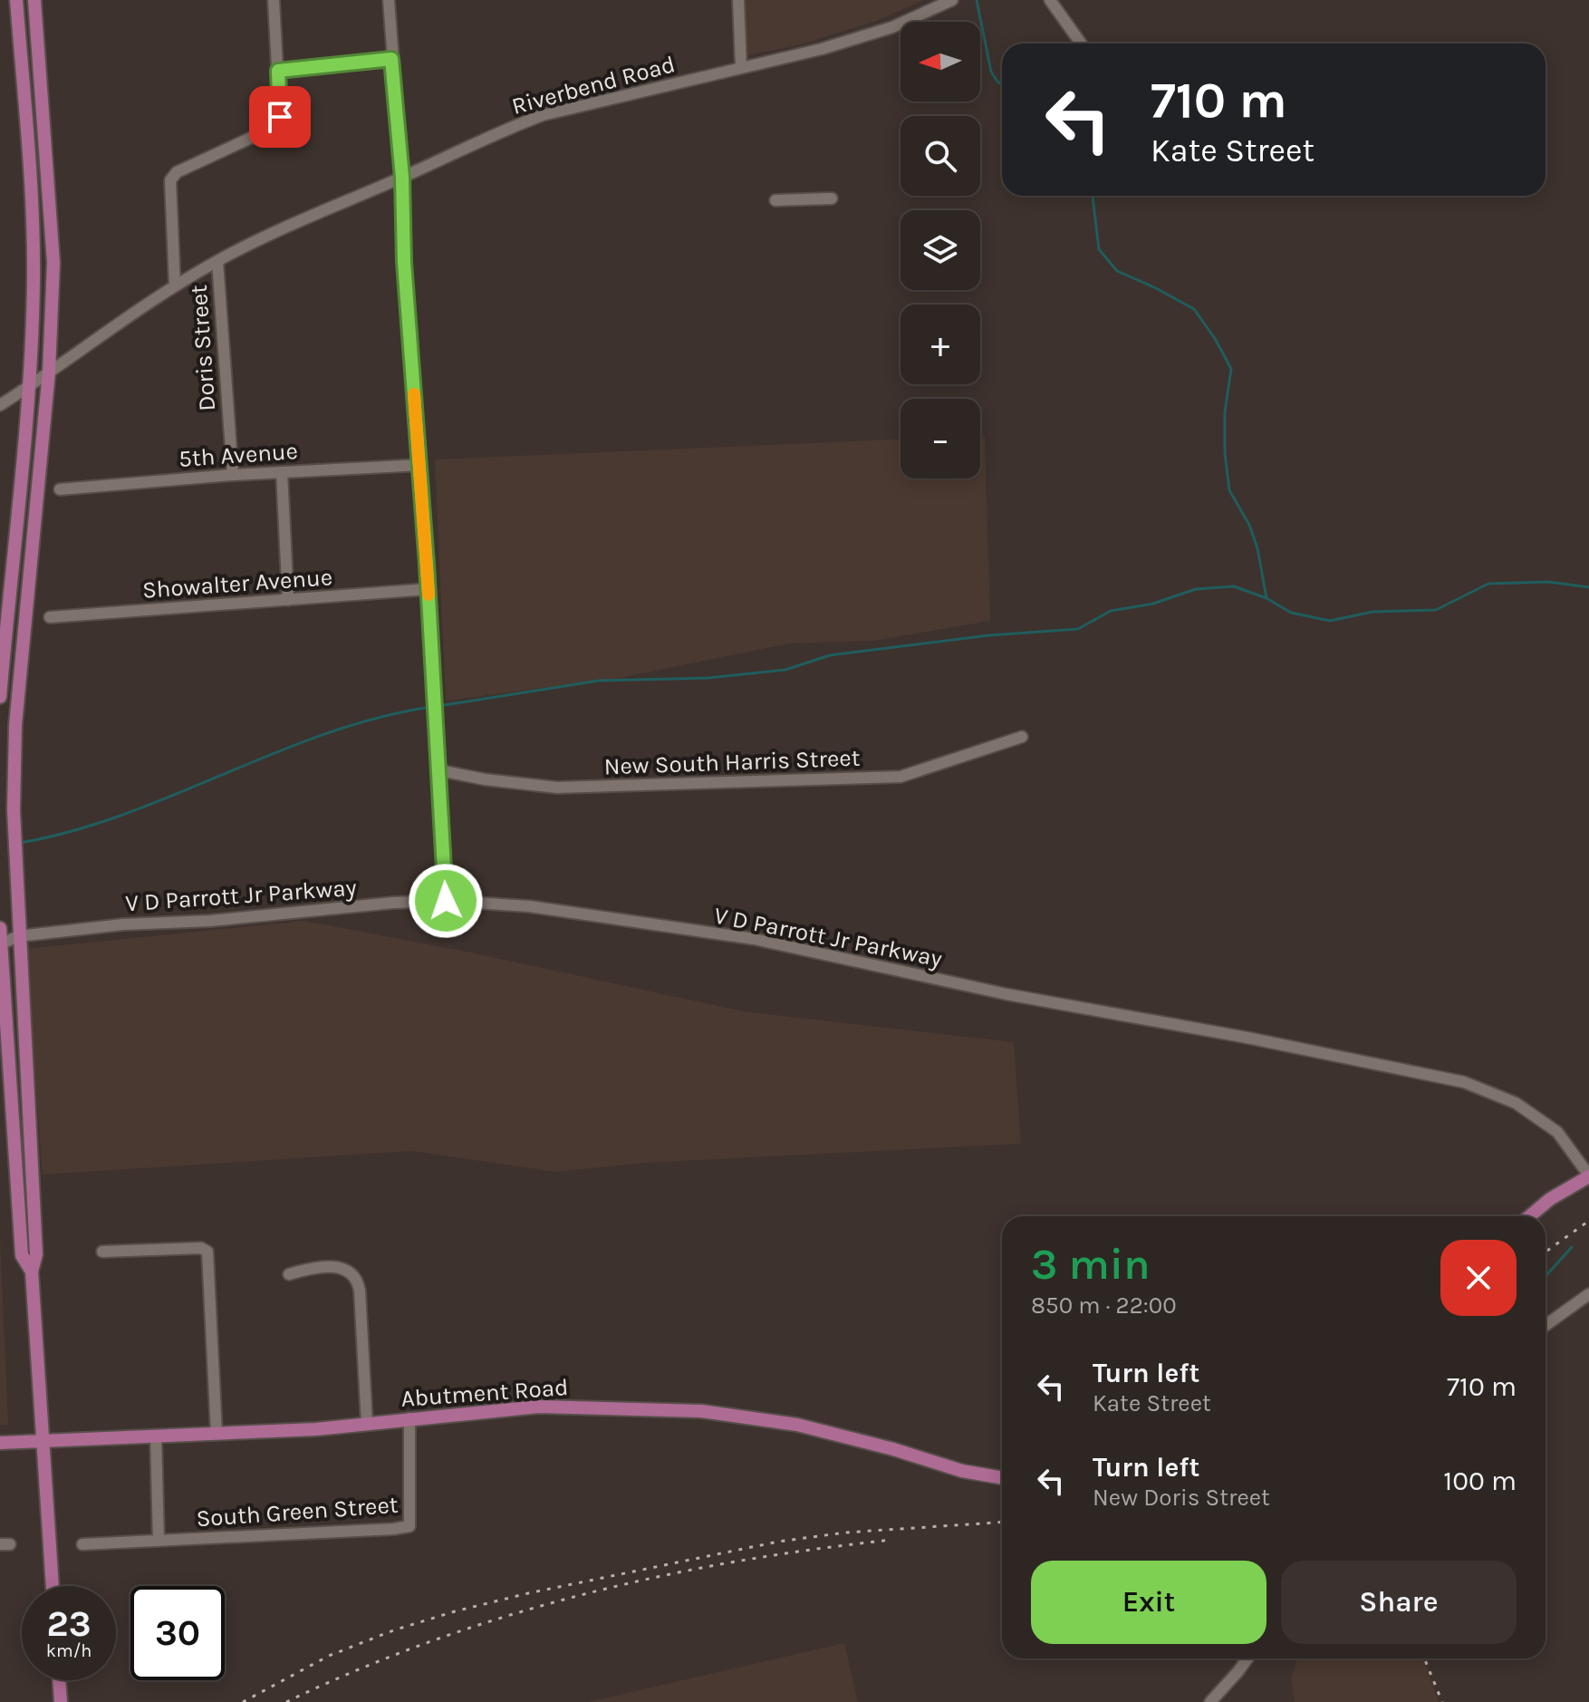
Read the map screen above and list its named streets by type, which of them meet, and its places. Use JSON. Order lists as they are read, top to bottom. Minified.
{"streets":{"main road":["Abutment Road"],"street":["Riverbend Road","Doris Street","5th Avenue","Showalter Avenue","New South Harris Street","V D Parrott Jr Parkway","South Green Street"]},"crossings":[["Riverbend Road","Doris Street"],["Doris Street","5th Avenue"],["Abutment Road","South Green Street"]],"north":"left","page":{"map_buttons":["+","−"],"turn":["710 m","Kate Street"],"heading":["3 min","850 m · 22:00"],"list":[{"name":"Turn left","note":"Kate Street","value":"710 m"},{"name":"Turn left","note":"New Doris Street","value":"100 m"}],"buttons":["Exit","Share"],"speed":"23 km/h","limit":"30"}}
